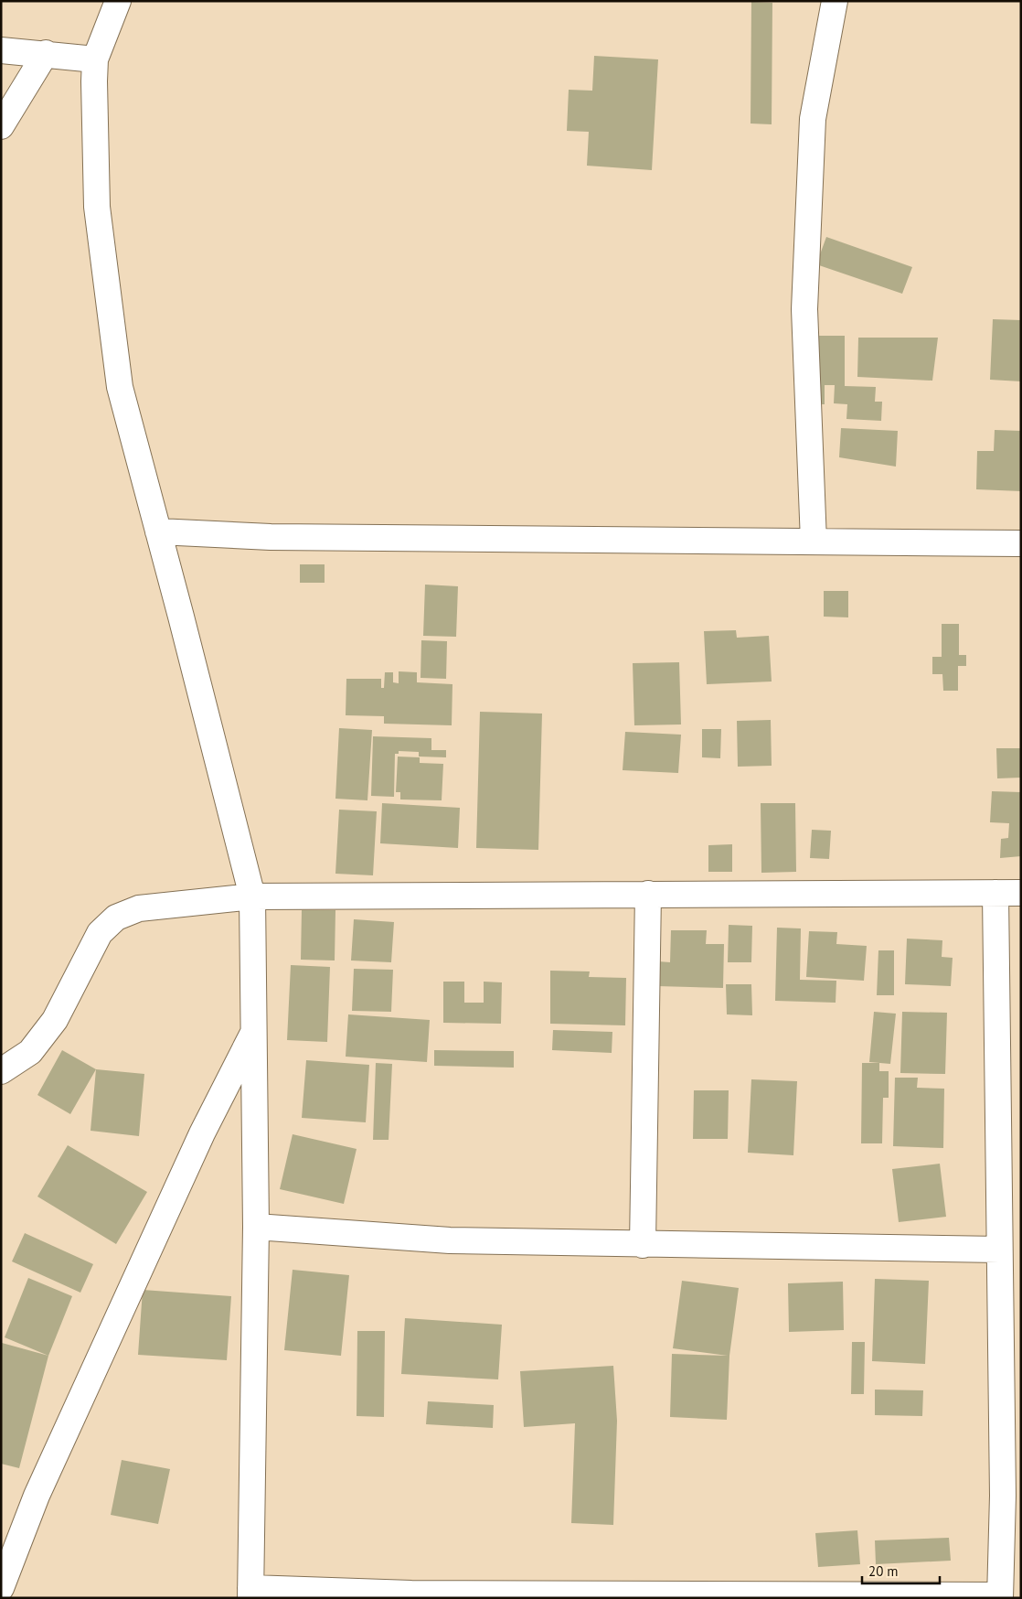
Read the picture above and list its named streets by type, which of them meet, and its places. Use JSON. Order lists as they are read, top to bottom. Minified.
{"scale_bar":"20 m"}
